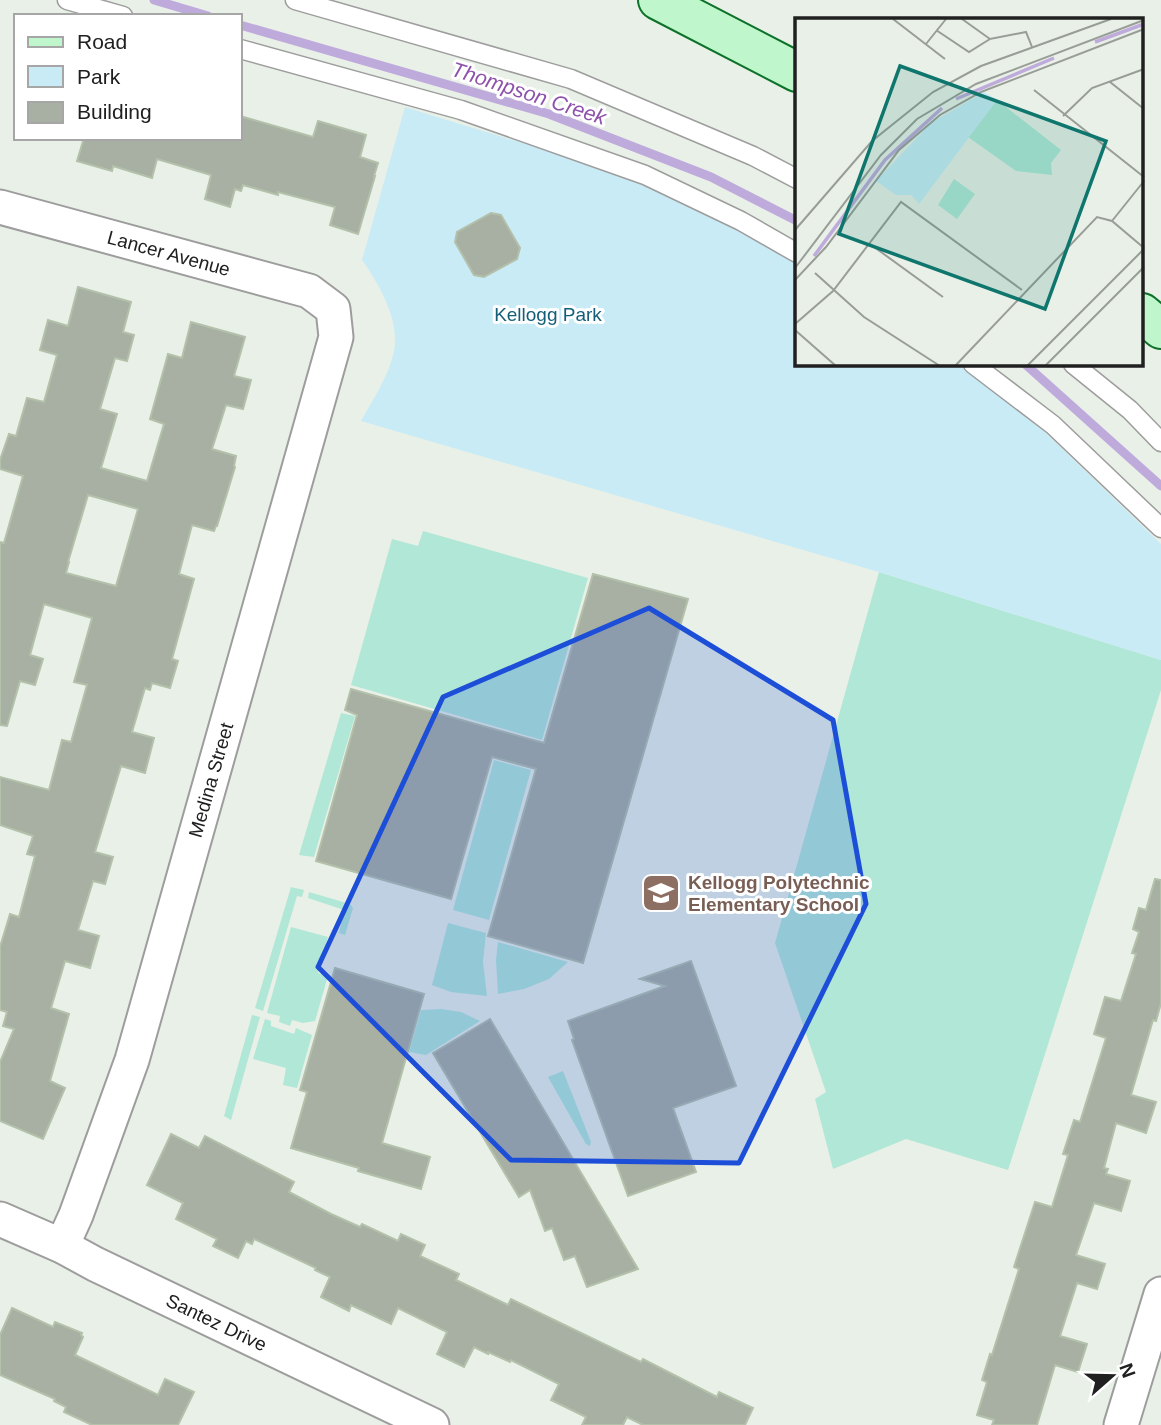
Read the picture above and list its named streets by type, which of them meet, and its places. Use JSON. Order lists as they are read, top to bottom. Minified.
{"streets":{"street":["Lancer Avenue","Medina Street","Santez Drive"]},"crossings":[["Lancer Avenue","Medina Street"],["Medina Street","Santez Drive"]],"water":["Thompson Creek"],"parks":["Kellogg Park"],"places":{"school or university":["Kellogg Polytechnic Elementary School"]},"legend":["Road","Park","Building"],"north":"right"}
